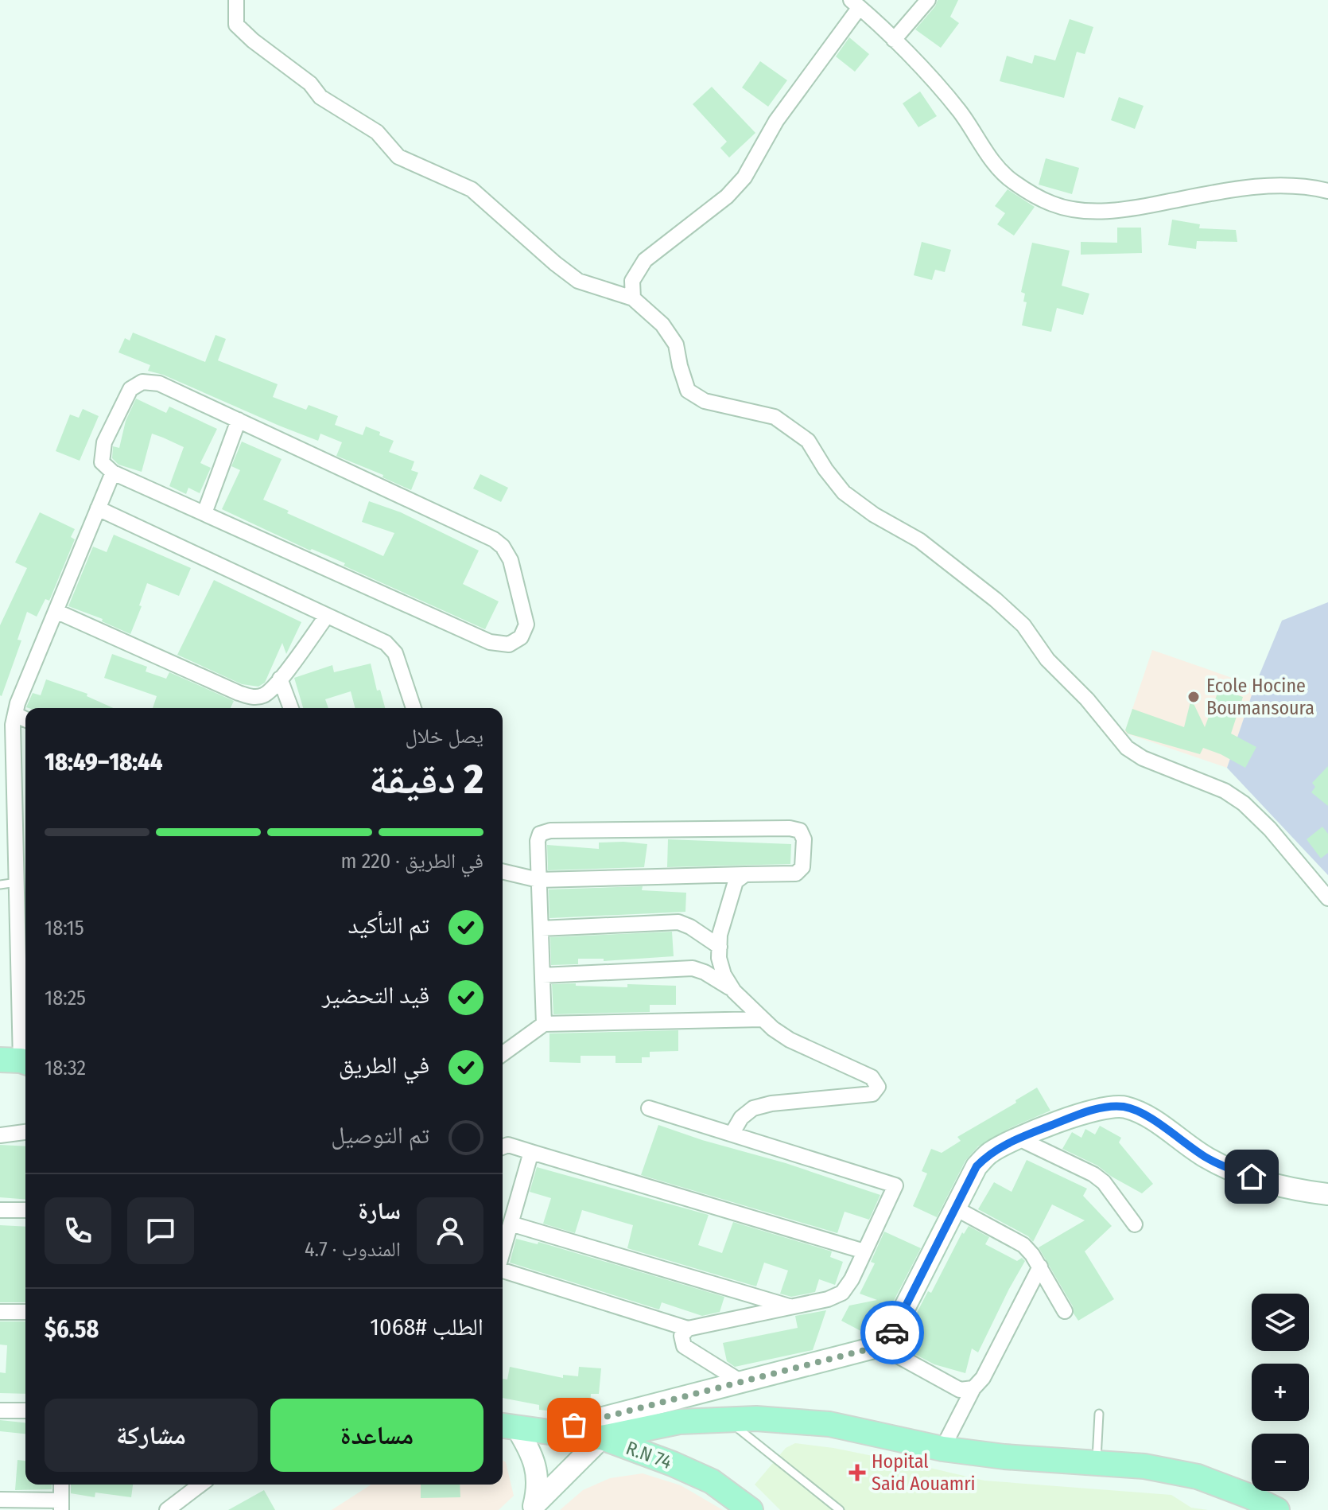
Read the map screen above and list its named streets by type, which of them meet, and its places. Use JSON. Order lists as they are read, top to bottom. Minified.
{"streets":{"main road":["R.N 74"]},"places":{"other":["Ecole Hocine Boumansoura"],"health":["Hopital Said Aouamri"]},"page":{"heading":["2 دقيقة","يصل خلال","18:44–18:49"],"panel":["سارة","المندوب · 4.7","الطلب #1068","$6.58"],"bar":"في الطريق · 220 m","list":[["تم التأكيد","18:15"],["قيد التحضير","18:25"],["في الطريق","18:32"],"تم التوصيل"],"map_buttons":["+","−"],"buttons":["مساعدة","مشاركة"]}}
